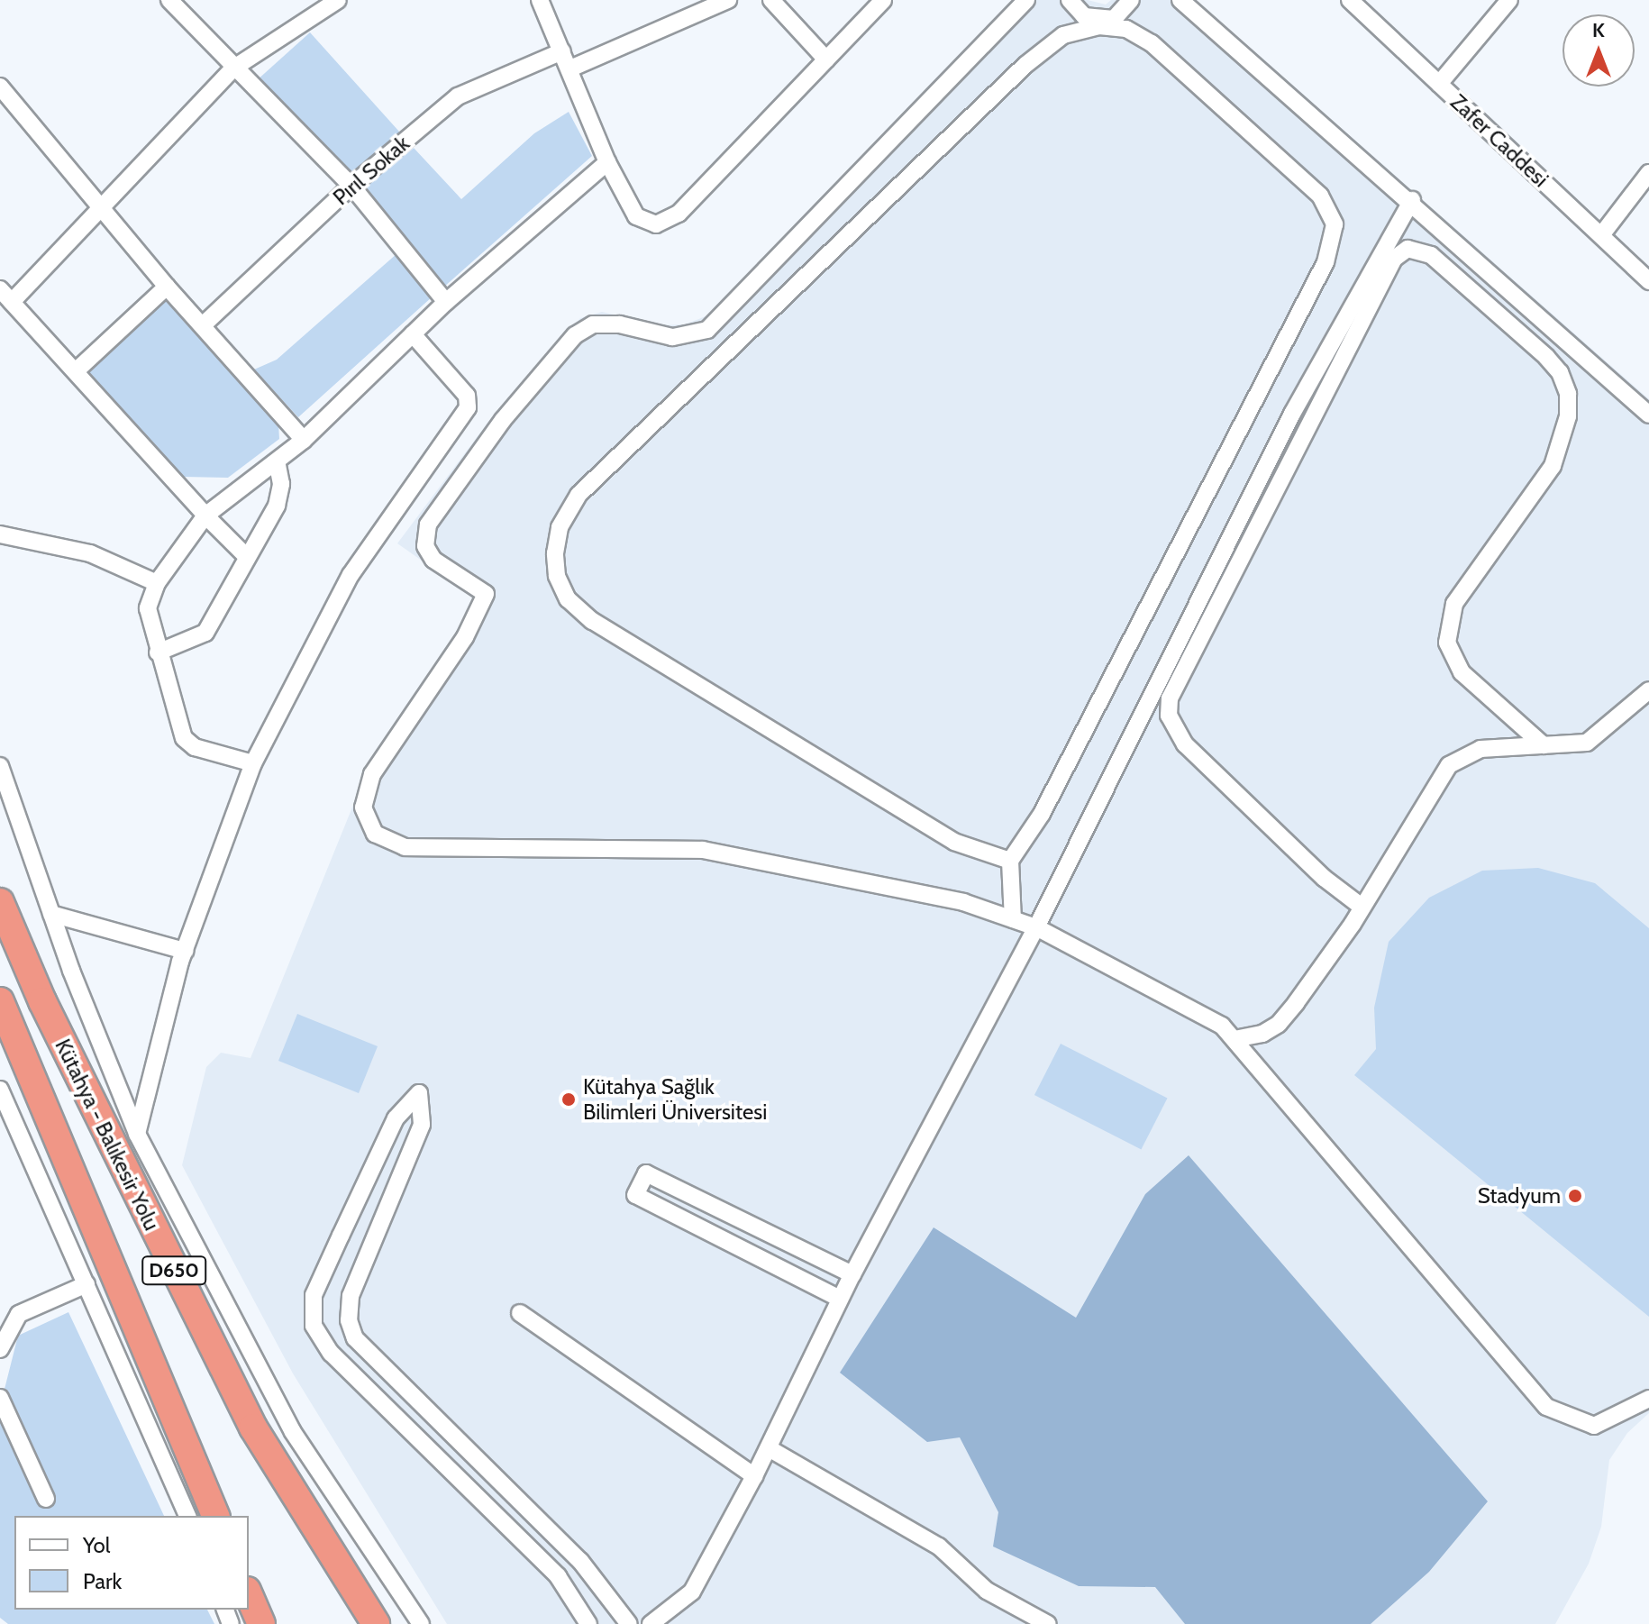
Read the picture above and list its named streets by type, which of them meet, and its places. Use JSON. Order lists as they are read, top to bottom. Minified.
{"streets":{"highway":["Kütahya - Balıkesir Yolu","D650"],"street":["Zafer Caddesi","Pırıl Sokak"]},"places":["Kütahya Sağlık Bilimleri Üniversitesi","Stadyum"],"legend":["Yol","Park"],"north":"top"}
